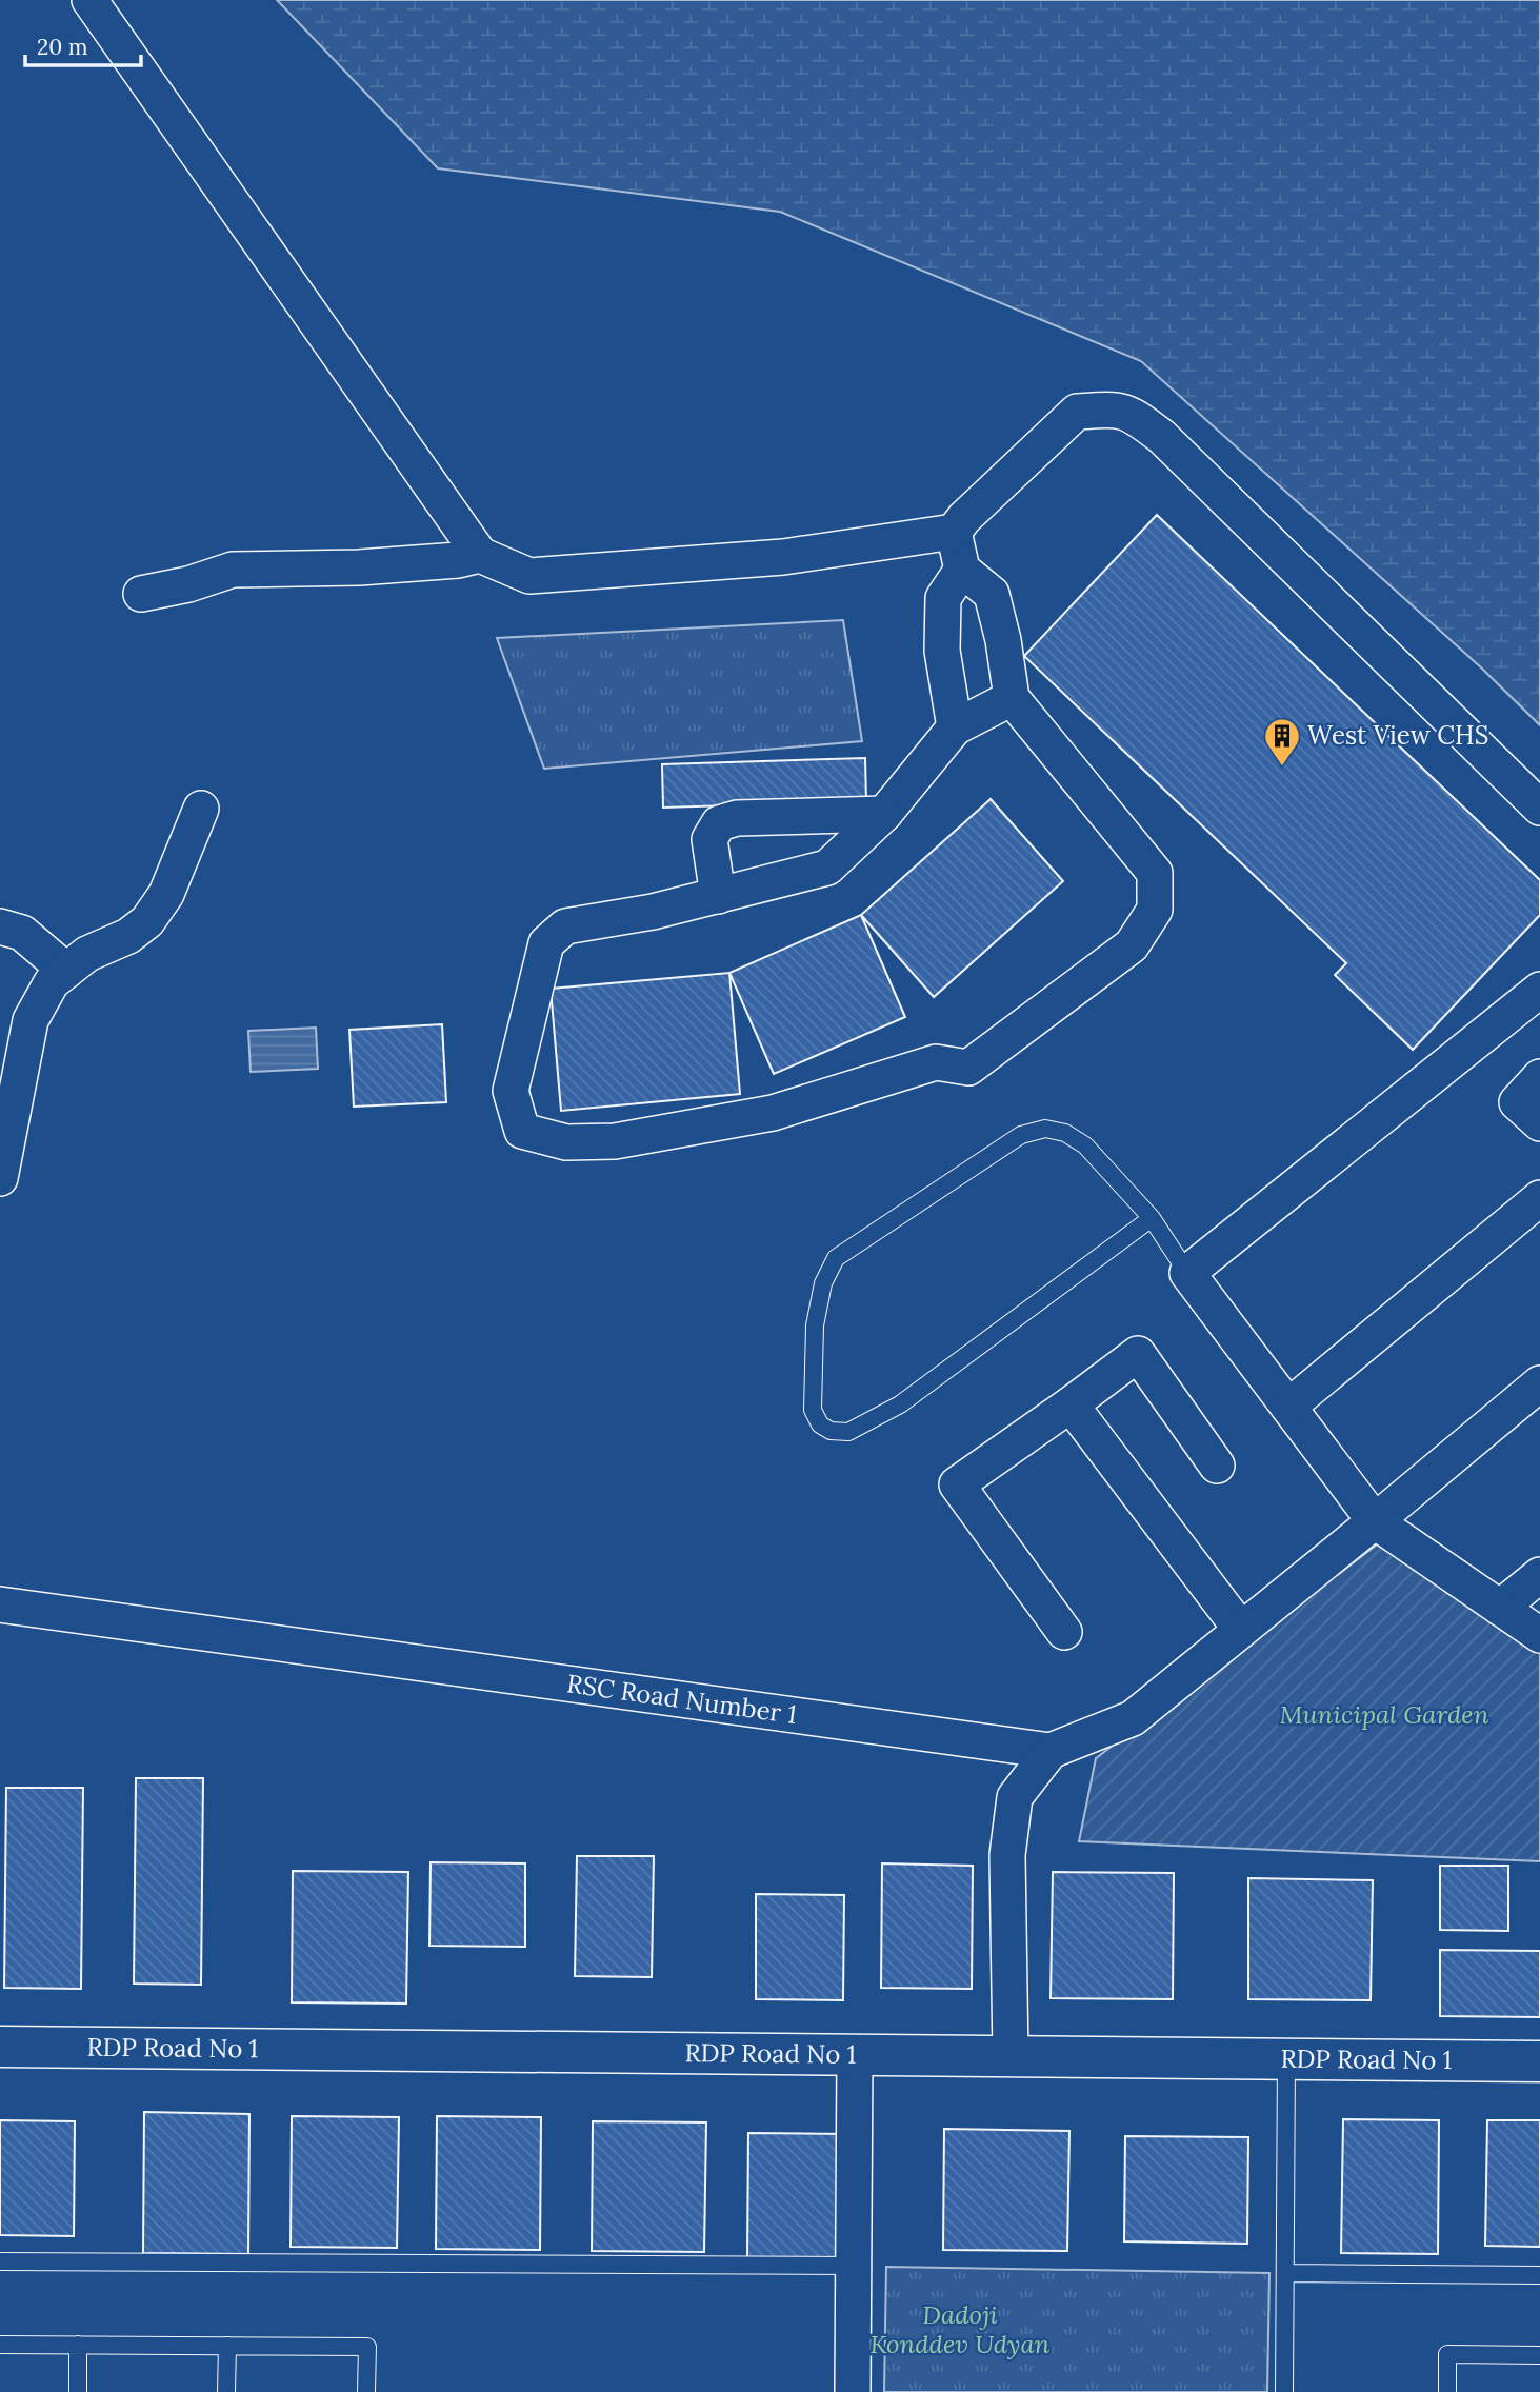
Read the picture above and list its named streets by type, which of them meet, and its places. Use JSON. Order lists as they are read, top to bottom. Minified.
{"streets":{"street":["RSC Road Number 1","RDP Road No 1"]},"parks":["Municipal Garden","Dadoji Konddev Udyan"],"places":{"building":["West View CHS"]},"scale_bar":"20 m"}
